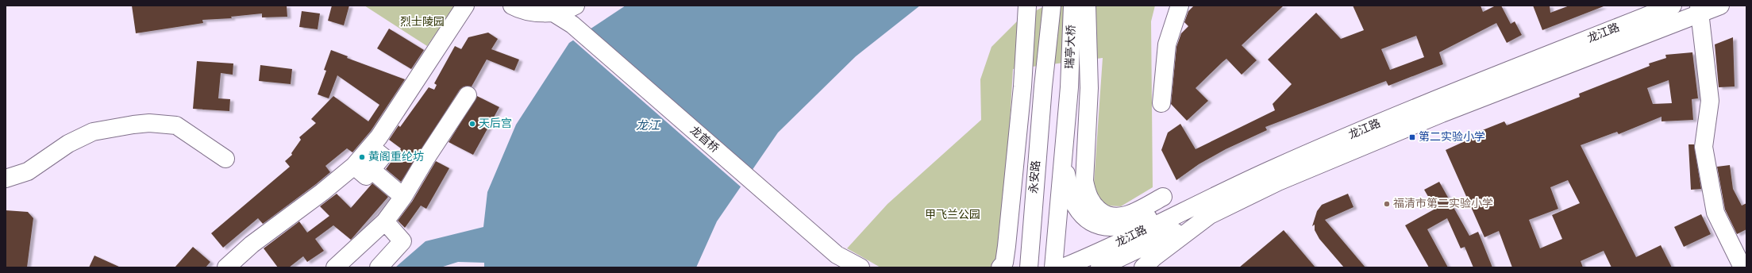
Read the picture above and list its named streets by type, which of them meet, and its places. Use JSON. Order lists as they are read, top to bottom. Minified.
{"streets":{"main road":["龙江路","瑞亭大桥","龙首桥","永安路"]},"crossings":[["瑞亭大桥","永安路"]],"water":["龙江"],"parks":["烈士陵园","甲飞兰公园"],"places":{"other":["天后宫","黄阁重纶坊","福清市第二实验小学"],"transit":["第二实验小学"]}}
